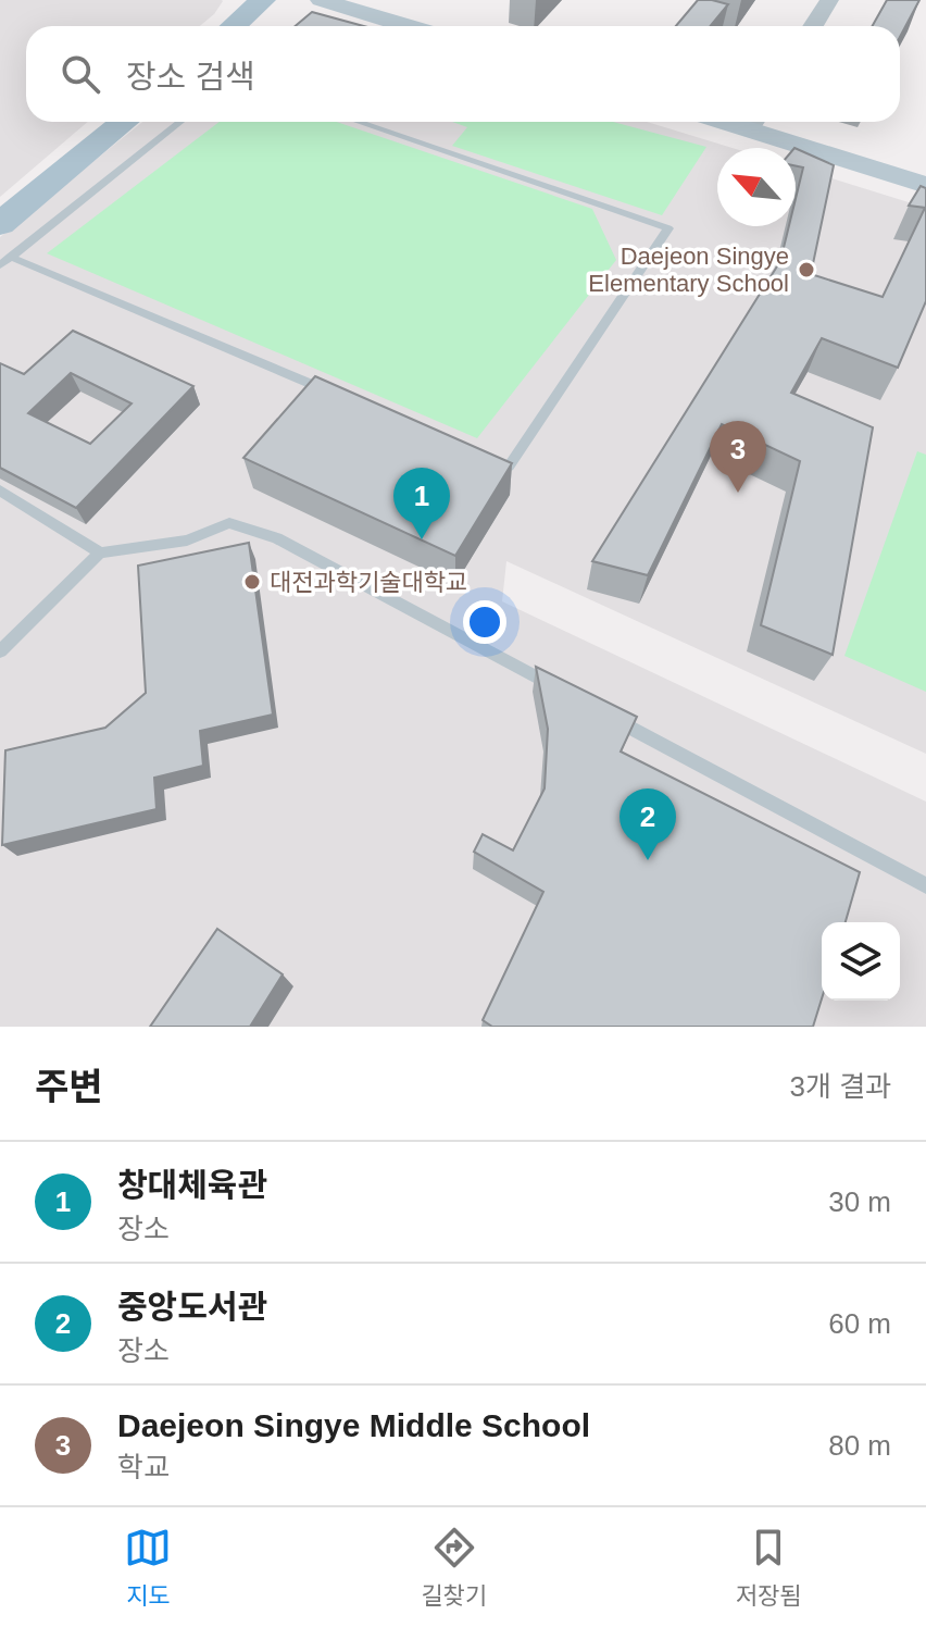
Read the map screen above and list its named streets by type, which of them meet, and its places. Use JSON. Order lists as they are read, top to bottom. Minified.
{"places":["Daejeon Singye Elementary School","대전과학기술대학교"],"north":"top left","page":{"search":"장소 검색","pins":["3","1","2"],"heading":["주변","3개 결과"],"list":[{"mark":"1","name":"창대체육관","note":"장소","value":"30 m"},{"mark":"2","name":"중앙도서관","note":"장소","value":"60 m"},{"mark":"3","name":"Daejeon Singye Middle School","note":"학교","value":"80 m"}],"nav":["지도","길찾기","저장됨"]}}
